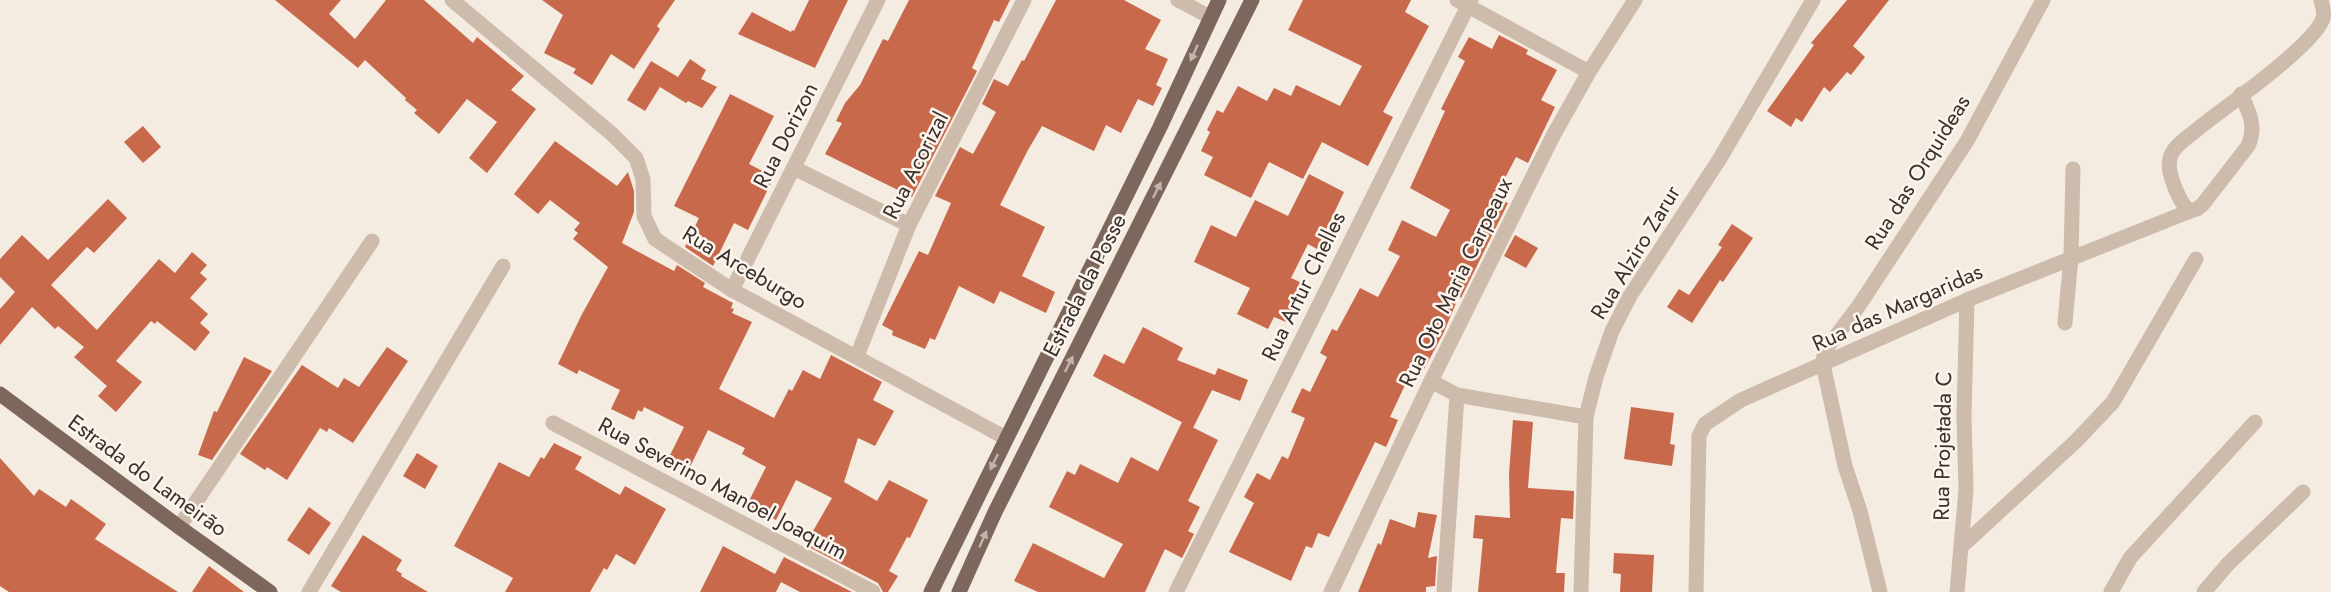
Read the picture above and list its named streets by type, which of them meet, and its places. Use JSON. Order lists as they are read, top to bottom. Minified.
{"streets":{"main road":["Estrada da Posse","Estrada do Lameirão"],"street":["Rua Dorizon","Rua Acorizal","Rua das Orquideas","Rua Alziro Zarur","Rua Arceburgo","Rua Oto Maria Carpeaux","Rua Artur Chelles","Rua das Margaridas","Rua Projetada C","Rua Severino Manoel Joaquim"]},"crossings":[["Rua Dorizon","Rua Arceburgo"],["Rua Acorizal","Rua Arceburgo"],["Rua das Orquideas","Rua das Margaridas"],["Rua Arceburgo","Estrada da Posse"],["Rua das Margaridas","Rua Projetada C"]]}
